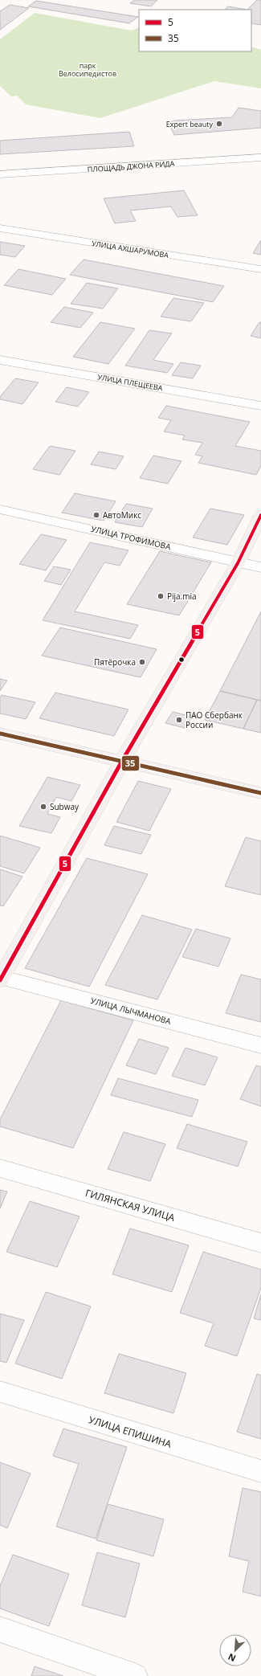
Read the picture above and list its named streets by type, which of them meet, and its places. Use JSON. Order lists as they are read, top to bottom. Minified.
{"streets":{"street":["ПЛОЩАДЬ ДЖОНА РИДА","УЛИЦА АХШАРУМОВА","УЛИЦА ПЛЕЩЕЕВА","УЛИЦА ТРОФИМОВА","УЛИЦА ЛЫЧМАНОВА","ГИЛЯНСКАЯ УЛИЦА","УЛИЦА ЕПИШИНА"]},"parks":["парк Велосипедистов"],"places":["Expert beauty","АвтоМикс","Pija.mia","Пятёрочка","ПАО Сбербанк России","Subway"],"lines":["transit line 5","transit line 35"],"legend":["5","35"],"north":"bottom left"}
